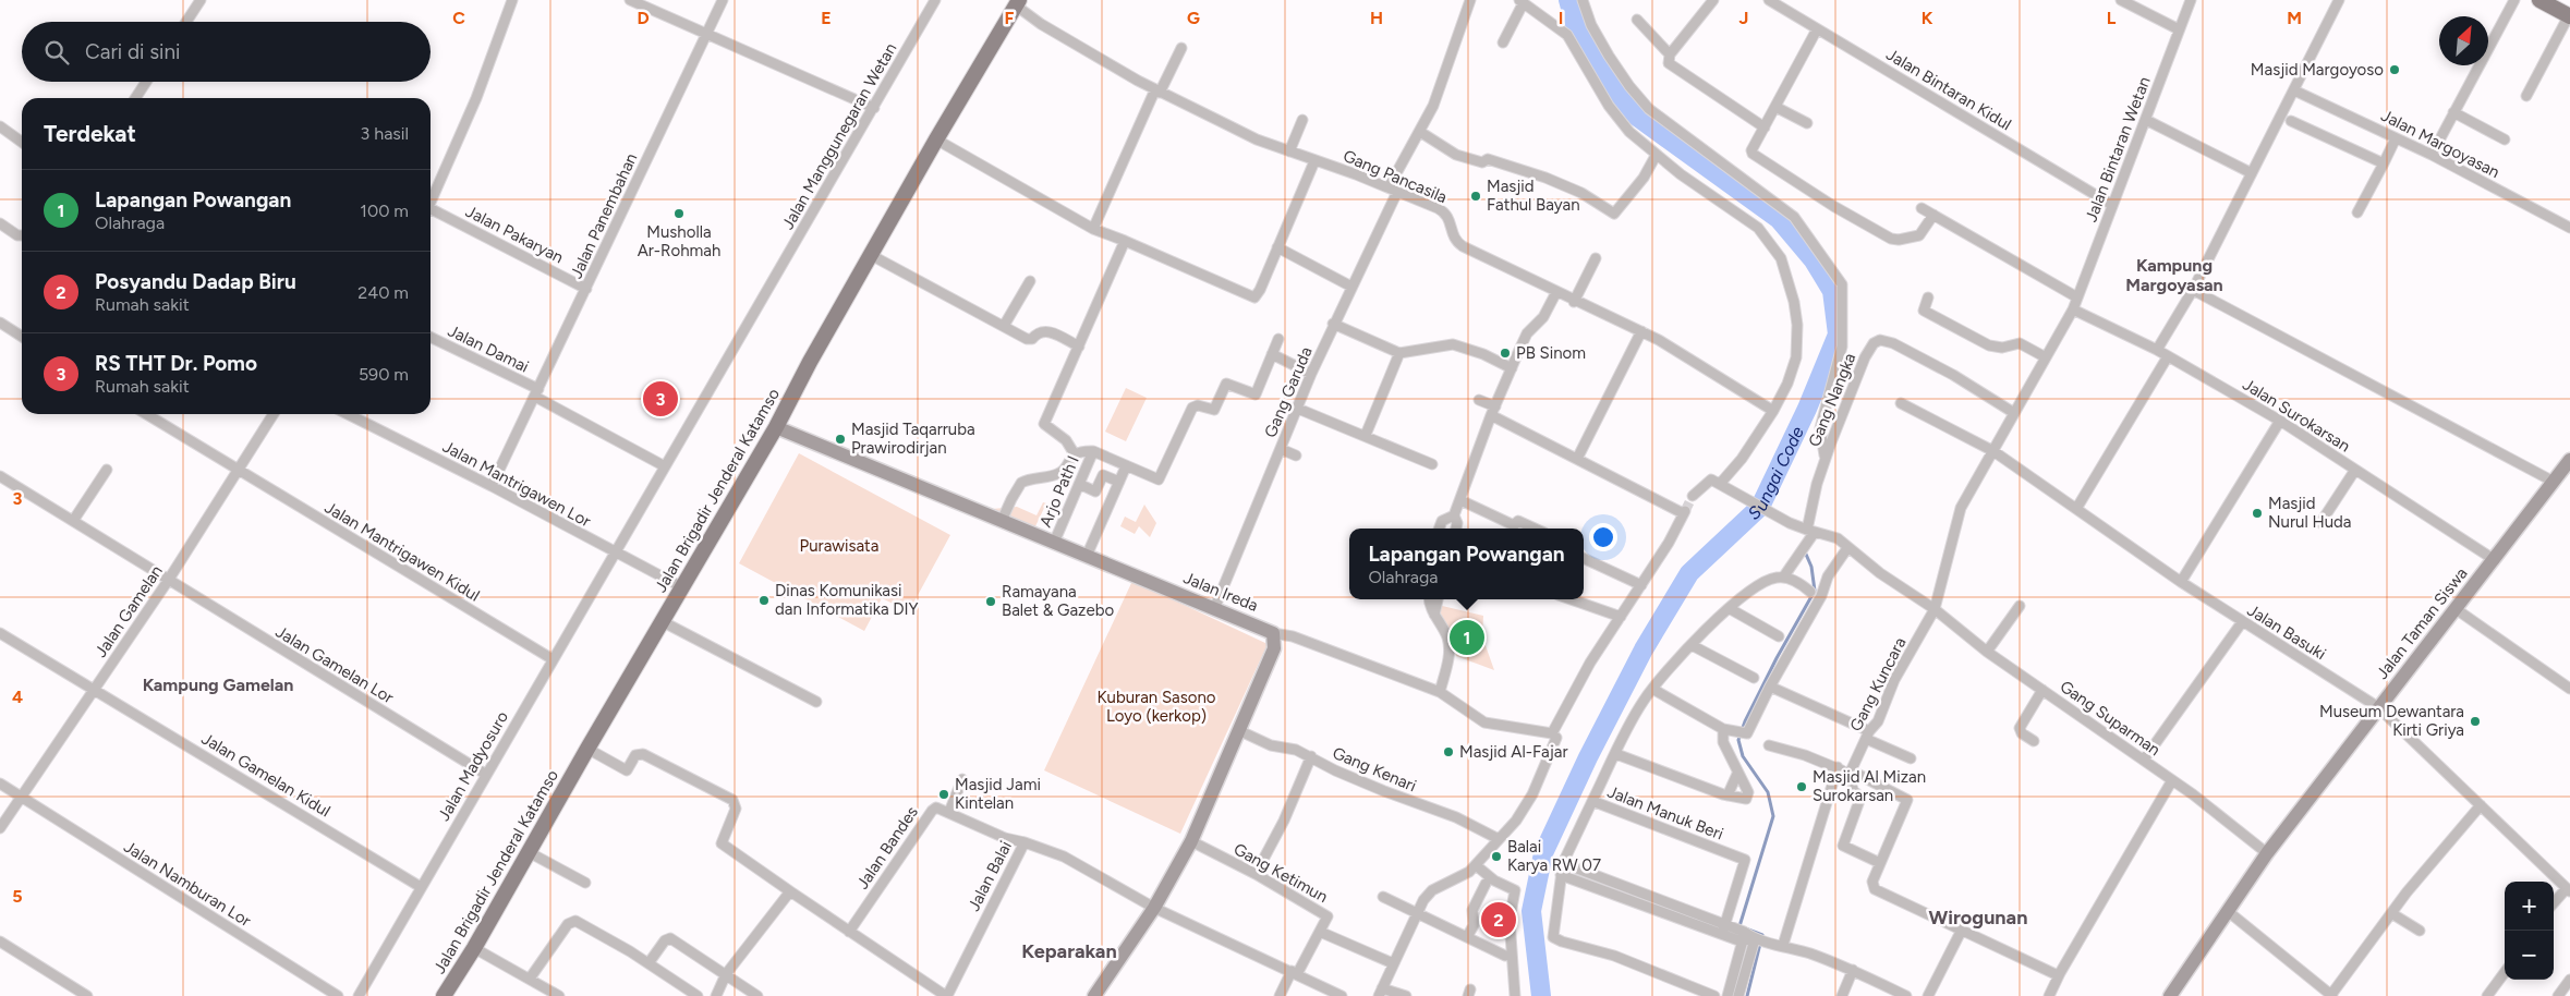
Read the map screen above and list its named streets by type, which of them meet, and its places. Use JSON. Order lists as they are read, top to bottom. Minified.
{"streets":{"main road":["Jalan Brigadir Jenderal Katamso"],"street":["Jalan Bintaran Kidul","Jalan Manggunegaran Wetan","Jalan Margoyasan","Jalan Bintaran Wetan","Gang Pancasila","Jalan Panembahan","Jalan Pakaryan","Jalan Damai","Gang Garuda","Gang Nangka","Jalan Surokarsan","Jalan Mantrigawen Lor","Arjo Path I","Jalan Mantrigawen Kidul","Jalan Ireda","Jalan Gamelan","Jalan Taman Siswa","Jalan Basuki","Jalan Gamelan Lor","Gang Kuncara","Gang Suparman","Jalan Madyosuro","Gang Kenari","Jalan Gamelan Kidul","Jalan Manuk Beri","Jalan Bandes","Gang Ketimun","Jalan Balai","Jalan Namburan Lor"]},"crossings":[["Jalan Bintaran Kidul","Jalan Bintaran Wetan"],["Jalan Manggunegaran Wetan","Jalan Damai"],["Jalan Manggunegaran Wetan","Jalan Madyosuro"],["Jalan Bintaran Wetan","Gang Nangka"],["Jalan Bintaran Wetan","Jalan Surokarsan"],["Jalan Bintaran Wetan","Jalan Basuki"],["Jalan Bintaran Wetan","Gang Kuncara"],["Gang Pancasila","Gang Garuda"],["Gang Pancasila","Jalan Brigadir Jenderal Katamso"],["Jalan Panembahan","Jalan Pakaryan"],["Jalan Panembahan","Jalan Damai"],["Jalan Panembahan","Jalan Mantrigawen Lor"],["Jalan Damai","Jalan Madyosuro"],["Gang Garuda","Jalan Ireda"],["Jalan Surokarsan","Jalan Taman Siswa"],["Jalan Mantrigawen Lor","Jalan Brigadir Jenderal Katamso"],["Jalan Mantrigawen Lor","Jalan Madyosuro"],["Jalan Brigadir Jenderal Katamso","Jalan Ireda"],["Arjo Path I","Jalan Ireda"],["Jalan Mantrigawen Kidul","Jalan Gamelan"],["Jalan Mantrigawen Kidul","Jalan Madyosuro"],["Jalan Gamelan","Jalan Gamelan Lor"],["Jalan Gamelan","Jalan Gamelan Kidul"],["Jalan Gamelan","Jalan Namburan Lor"],["Jalan Taman Siswa","Jalan Basuki"],["Jalan Taman Siswa","Gang Suparman"],["Jalan Basuki","Gang Kuncara"],["Jalan Gamelan Lor","Jalan Madyosuro"],["Gang Kuncara","Gang Suparman"],["Jalan Madyosuro","Jalan Gamelan Kidul"]],"districts":["Kampung Margoyasan","Kampung Gamelan","Wirogunan","Keparakan"],"water":["Sungai Code"],"parks":["Purawisata","Kuburan Sasono Loyo (kerkop)"],"places":["Masjid Margoyoso","Masjid Fathul Bayan","Musholla Ar-Rohmah","PB Sinom","Masjid Taqarruba Prawirodirjan","Masjid Nurul Huda","Dinas Komunikasi dan Informatika DIY","Ramayana Balet & Gazebo","Museum Dewantara Kirti Griya","Masjid Al-Fajar","Masjid Al Mizan Surokarsan","Masjid Jami Kintelan","Balai Karya RW 07"],"north":"top right","page":{"search":"Cari di sini","heading":["Terdekat","3 hasil"],"list":[{"mark":"1","name":"Lapangan Powangan","note":"Olahraga","value":"100 m"},{"mark":"2","name":"Posyandu Dadap Biru","note":"Rumah sakit","value":"240 m"},{"mark":"3","name":"RS THT Dr. Pomo","note":"Rumah sakit","value":"590 m"}],"pins":["3","1","2"],"popup":["Lapangan Powangan","Olahraga"],"map_buttons":["+","−"]},"grid":{"columns":["C","D","E","F","G","H","I","J","K","L","M"],"rows":["3","4","5"]}}
